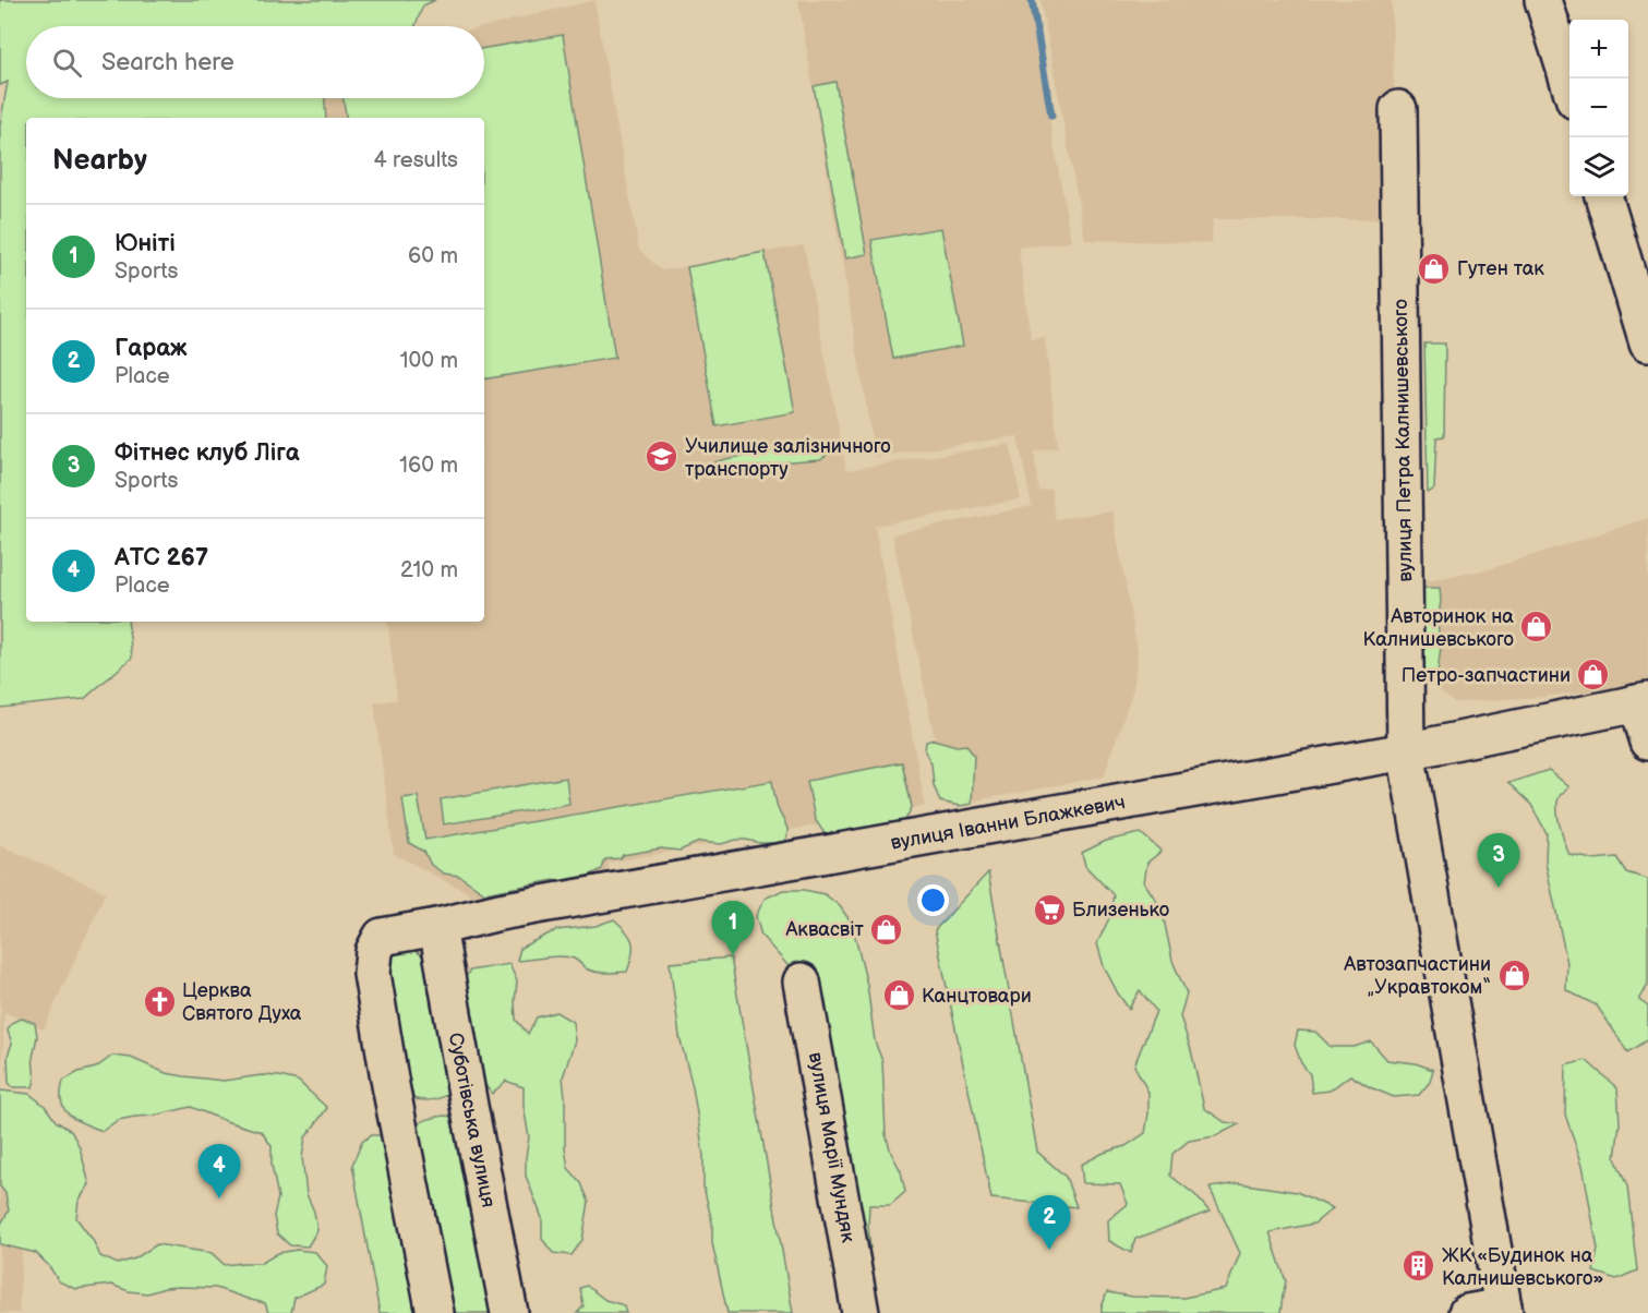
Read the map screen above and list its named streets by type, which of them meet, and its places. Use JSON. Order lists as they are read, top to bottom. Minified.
{"streets":{"street":["вулиця Петра Калнишевського","вулиця Іванни Блажкевич","Суботівська вулиця","вулиця Марії Мундяк"]},"crossings":[["вулиця Петра Калнишевського","вулиця Іванни Блажкевич"],["вулиця Іванни Блажкевич","Суботівська вулиця"]],"places":{"shop":["Гутен так","Авторинок на Калнишевського","Петро-запчастини","Аквасвіт","Автозапчастини „Укравтоком“","Канцтовари"],"school or university":["Училище залізничного транспорту"],"supermarket":["Близенько"],"church":["Церква Святого Духа"],"building":["ЖК «Будинок на Калнишевського»"]},"page":{"map_buttons":["+","−"],"search":"Search here","heading":["Nearby","4 results"],"list":[{"mark":"1","name":"Юніті","note":"Sports","value":"60 m"},{"mark":"2","name":"Гараж","note":"Place","value":"100 m"},{"mark":"3","name":"Фітнес клуб Ліга","note":"Sports","value":"160 m"},{"mark":"4","name":"АТС 267","note":"Place","value":"210 m"}],"pins":["3","1","4","2"]}}
